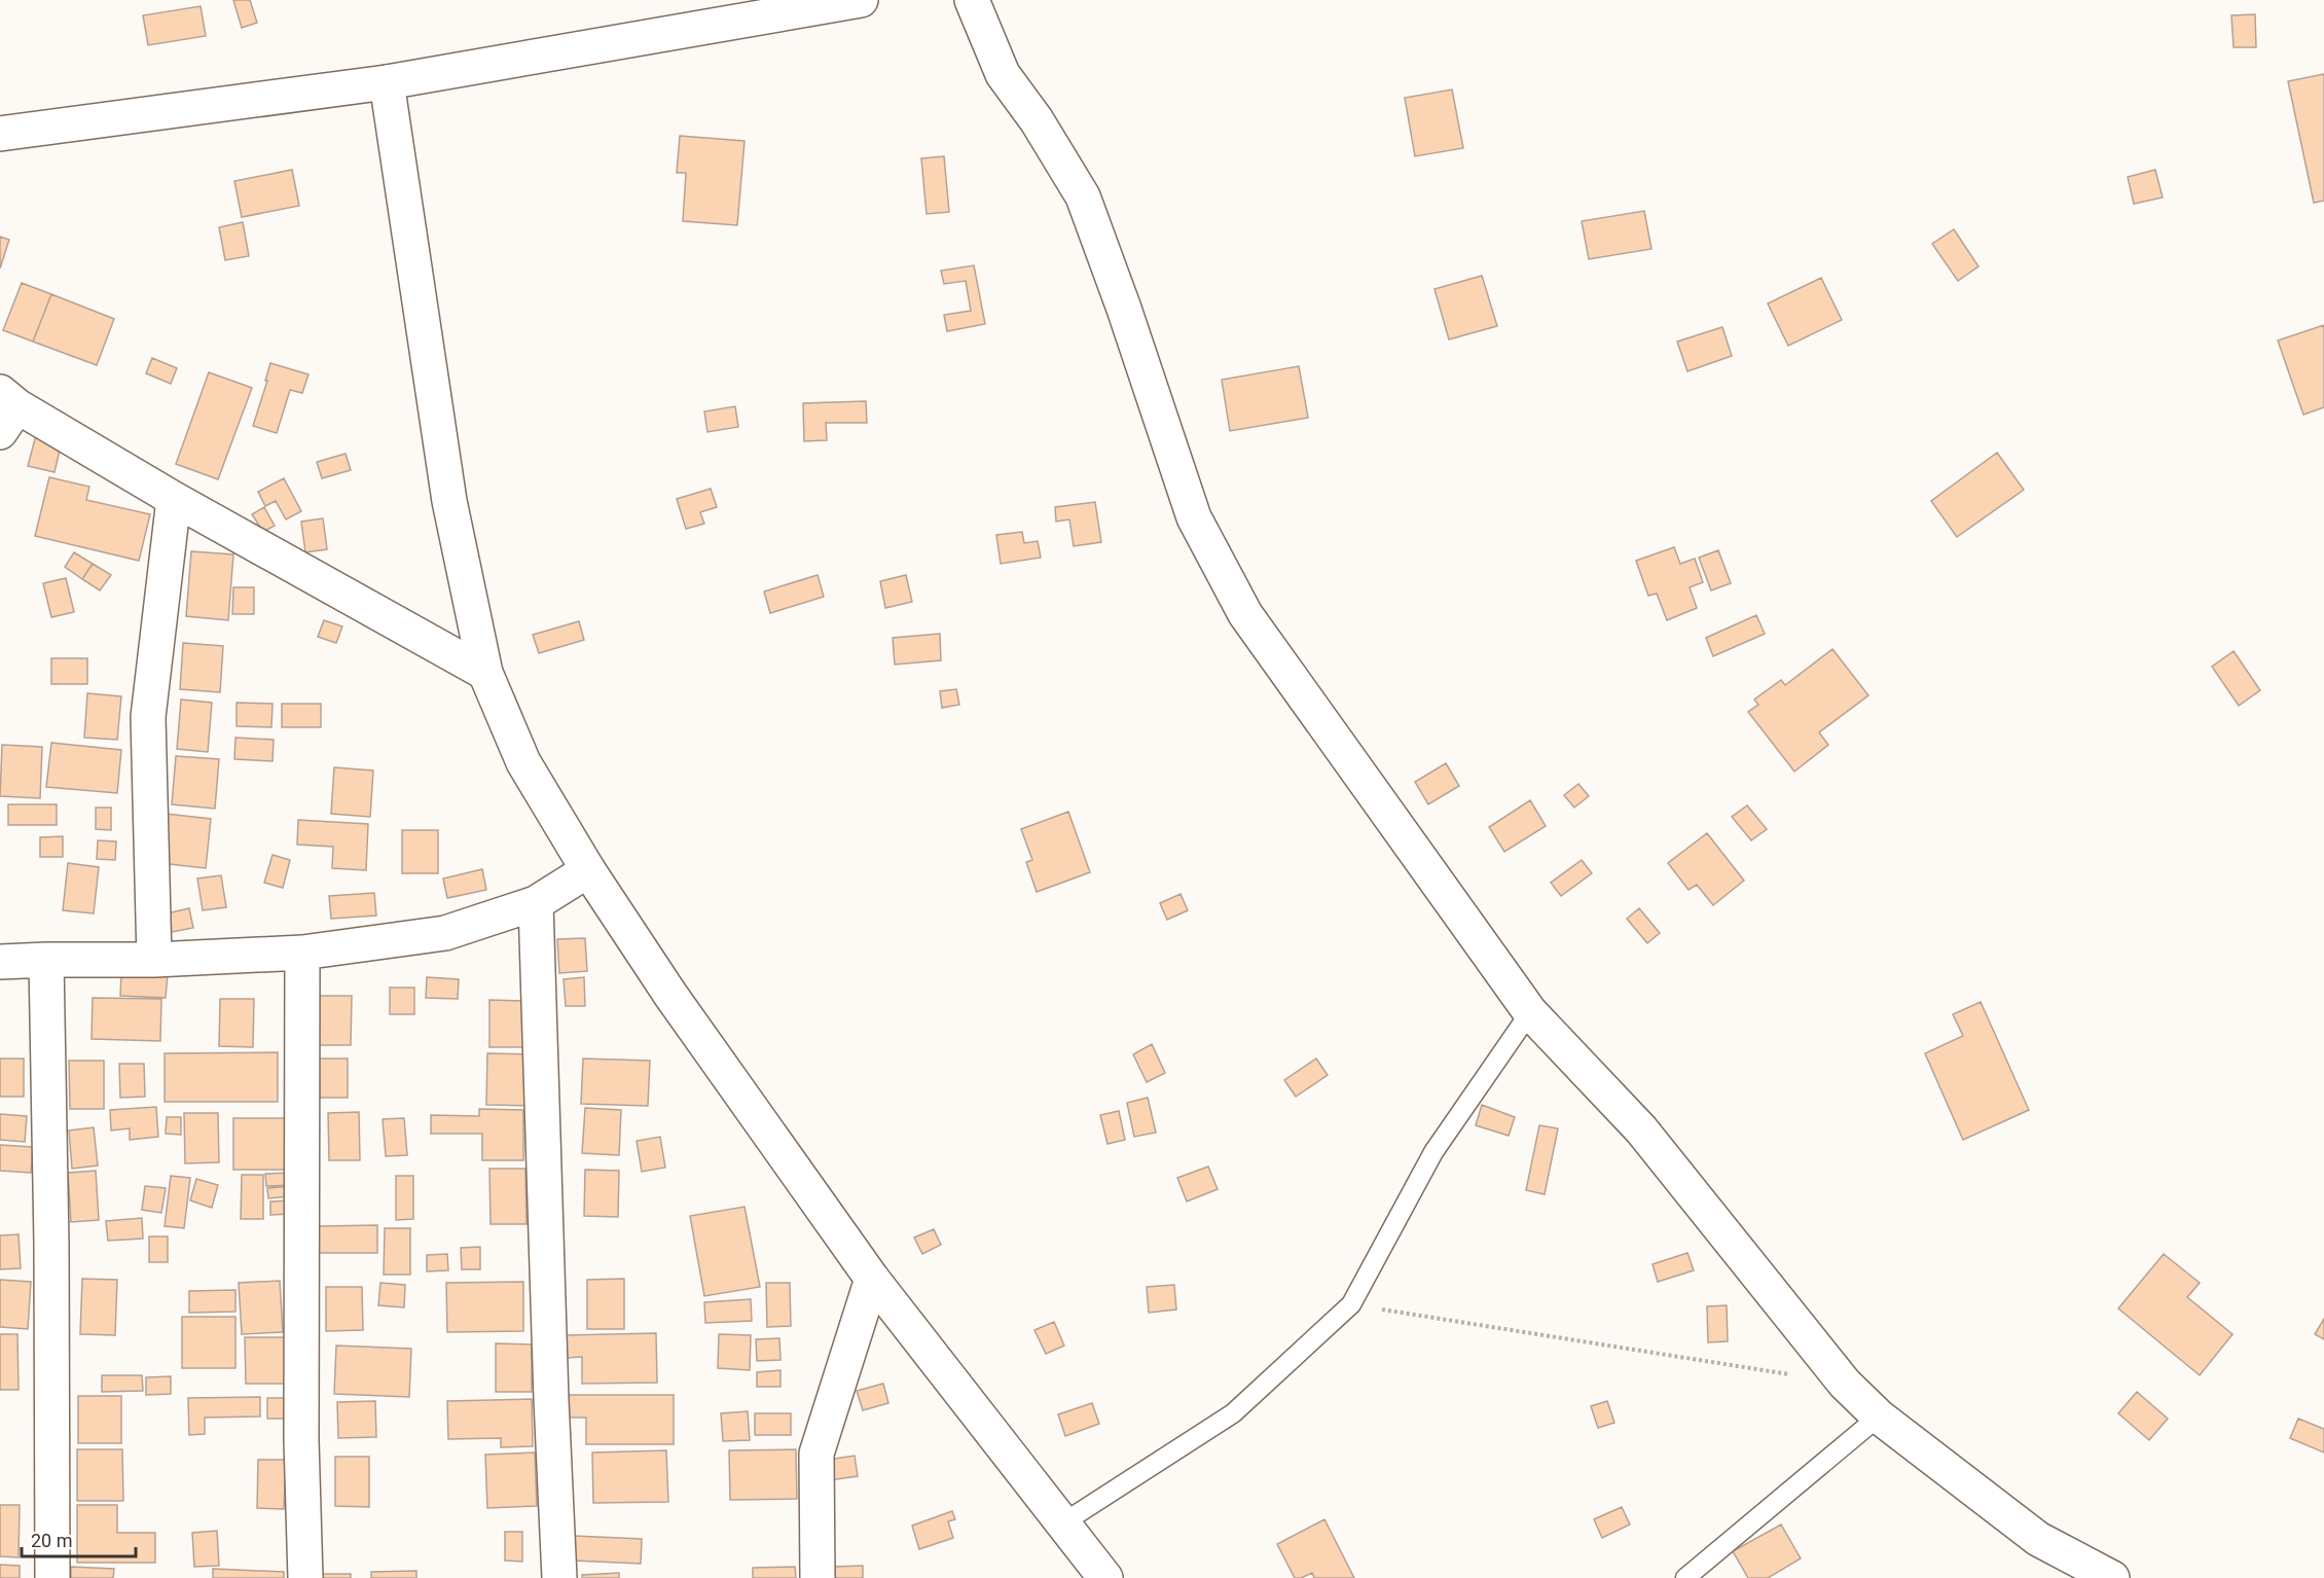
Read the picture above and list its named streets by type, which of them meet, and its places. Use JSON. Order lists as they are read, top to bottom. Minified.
{"scale_bar":"20 m"}
